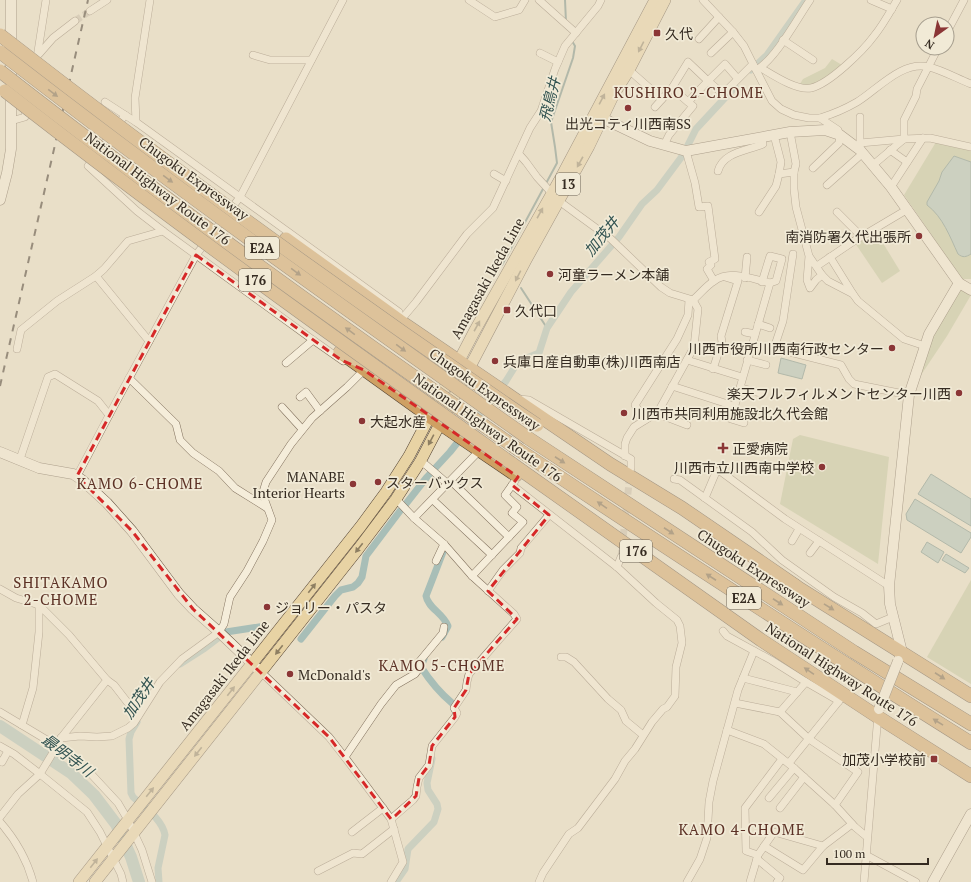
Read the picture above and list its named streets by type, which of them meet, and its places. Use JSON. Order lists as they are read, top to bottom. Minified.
{"streets":{"highway":["Chugoku Expressway","National Highway Route 176","E2A","176"],"main road":["13","Amagasaki Ikeda Line"]},"districts":["KUSHIRO 2-CHOME","KAMO 6-CHOME","SHITAKAMO 2-CHOME","KAMO 5-CHOME","KAMO 4-CHOME"],"water":["飛鳥井","加茂井","最明寺川"],"places":{"transit":["久代","久代口","加茂小学校前"],"other":["出光コティ川西南SS","南消防署久代出張所","河童ラーメン本舗","川西市役所川西南行政センター","兵庫日産自動車(株)川西南店","楽天フルフィルメントセンター川西","川西市共同利用施設北久代会館","大起水産","川西市立川西南中学校","スターバックス","MANABE Interior Hearts","ジョリー・パスタ","McDonald's"],"health":["正愛病院"]},"scale_bar":"100 m","north":"bottom left"}
